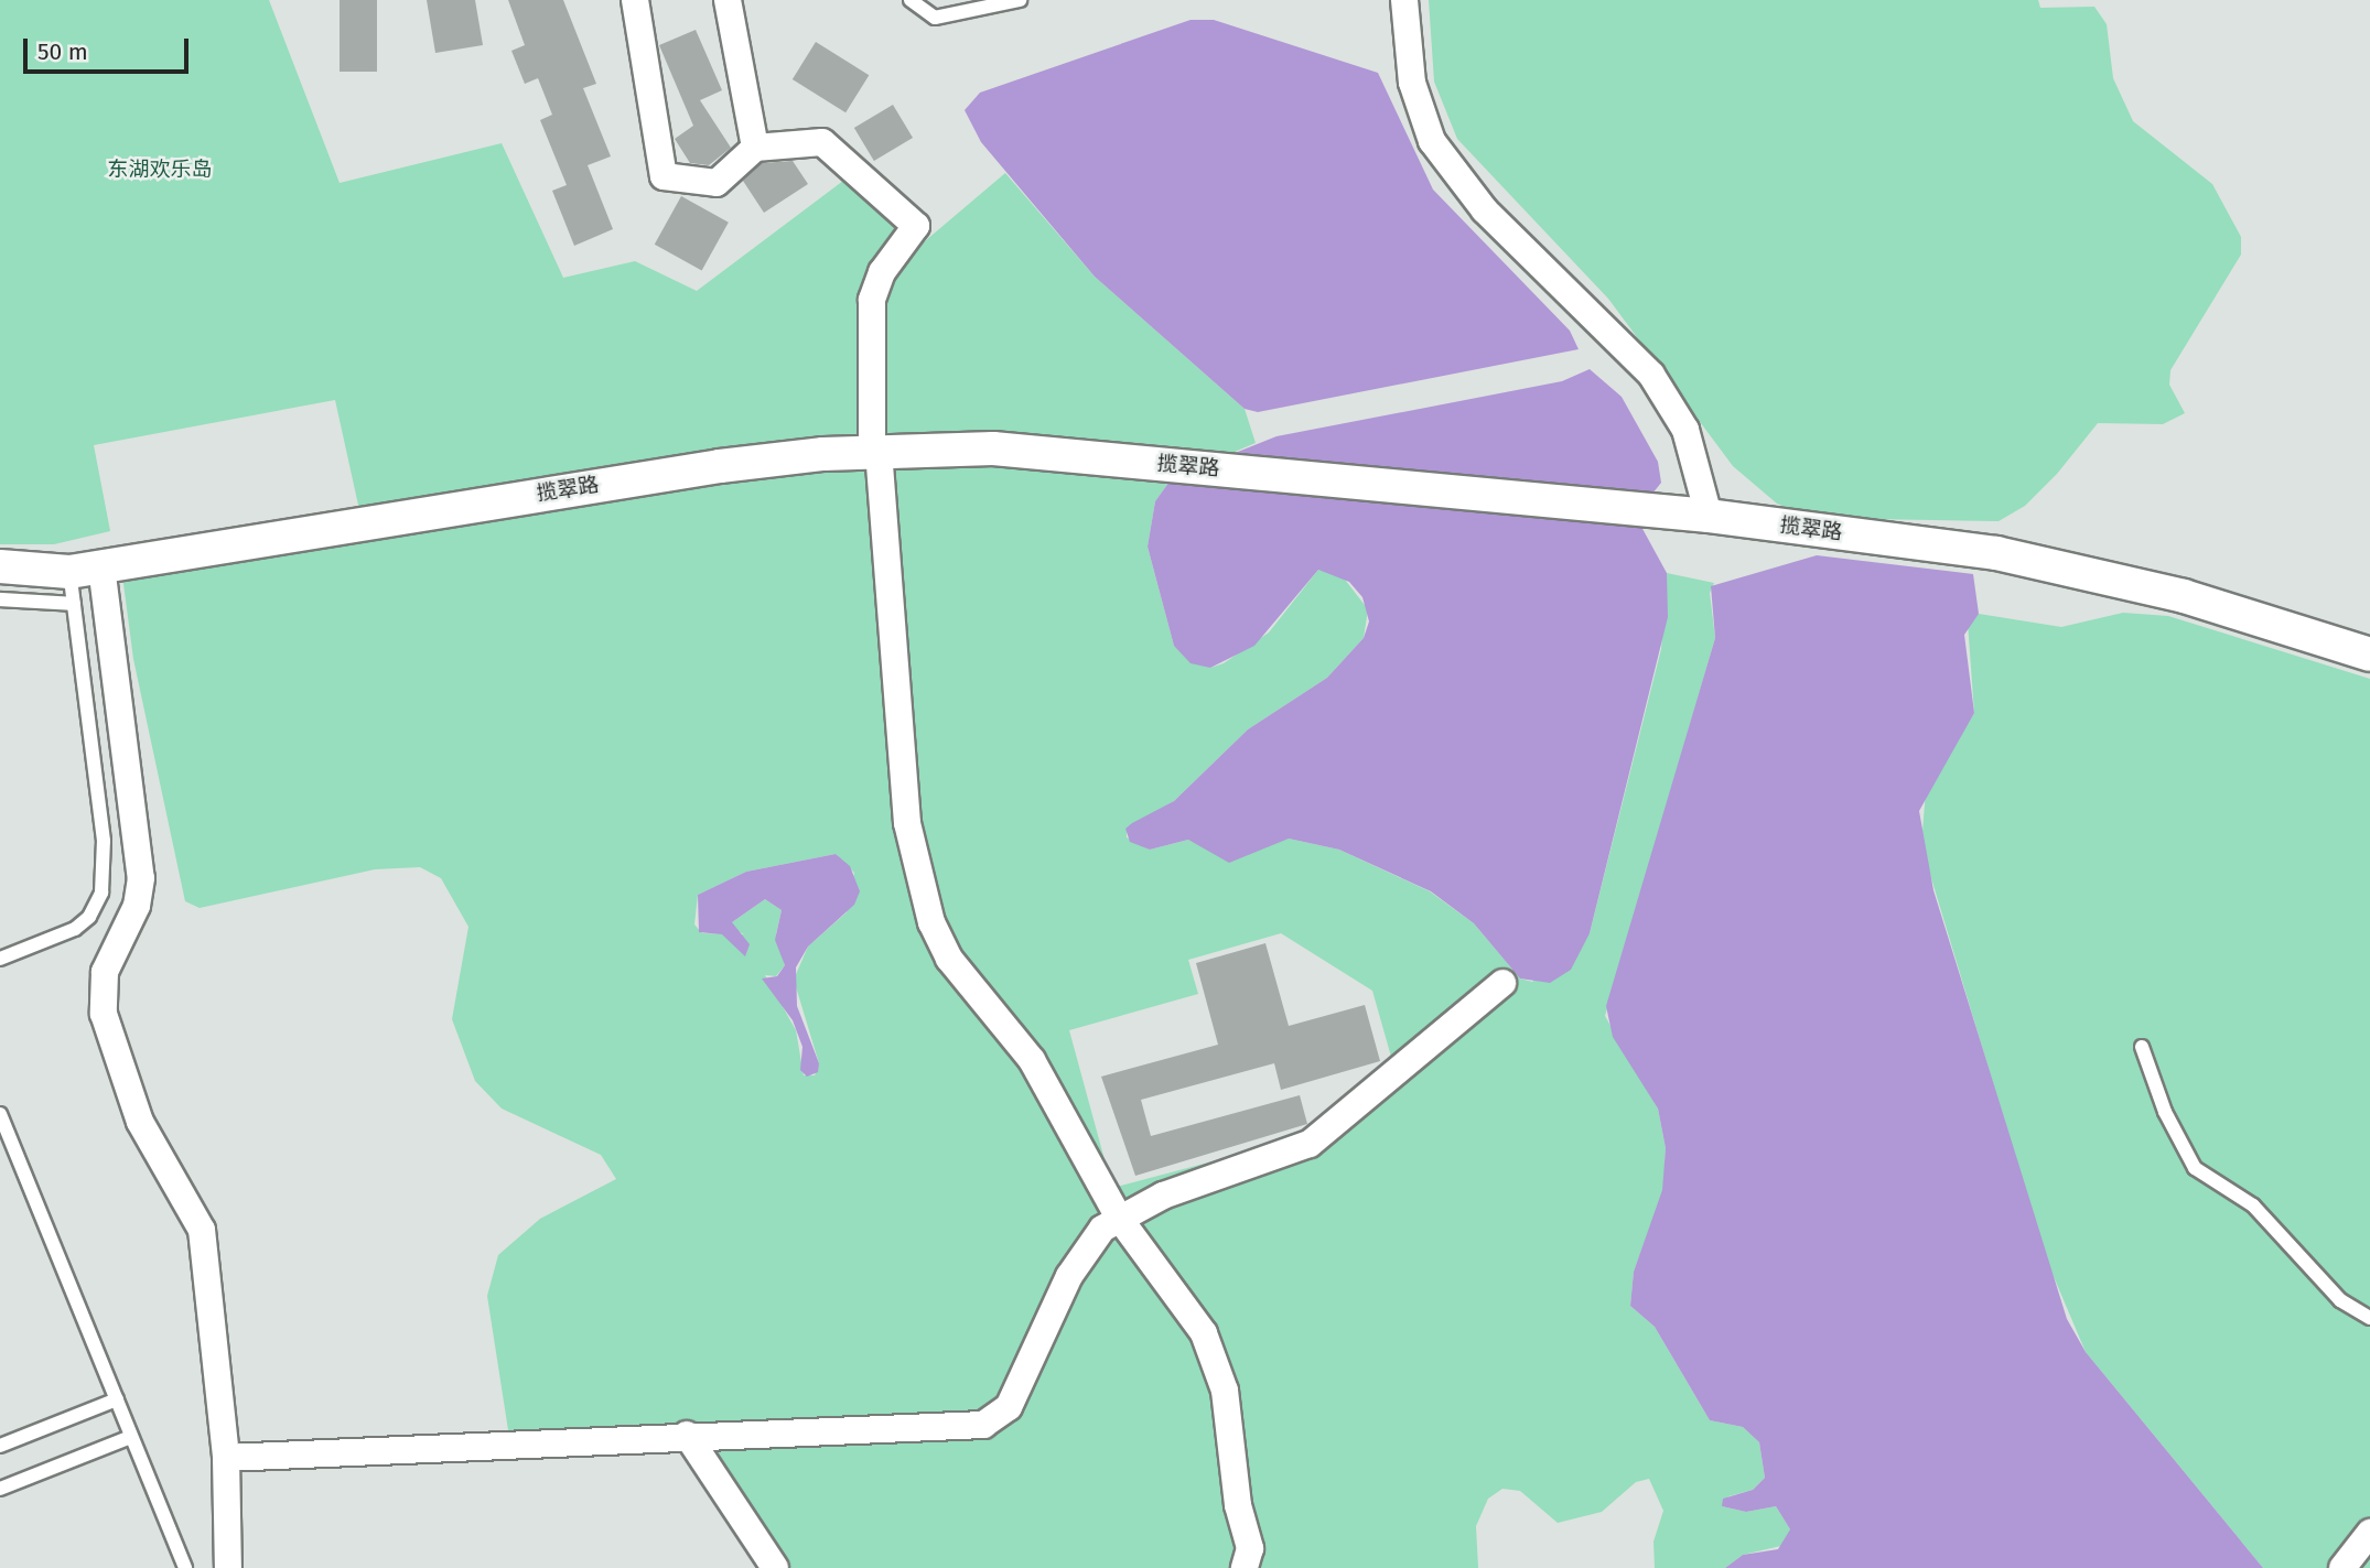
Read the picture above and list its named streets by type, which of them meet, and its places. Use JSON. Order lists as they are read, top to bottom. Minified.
{"streets":{"street":["揽翠路"]},"parks":["东湖欢乐岛"],"scale_bar":"50 m"}
